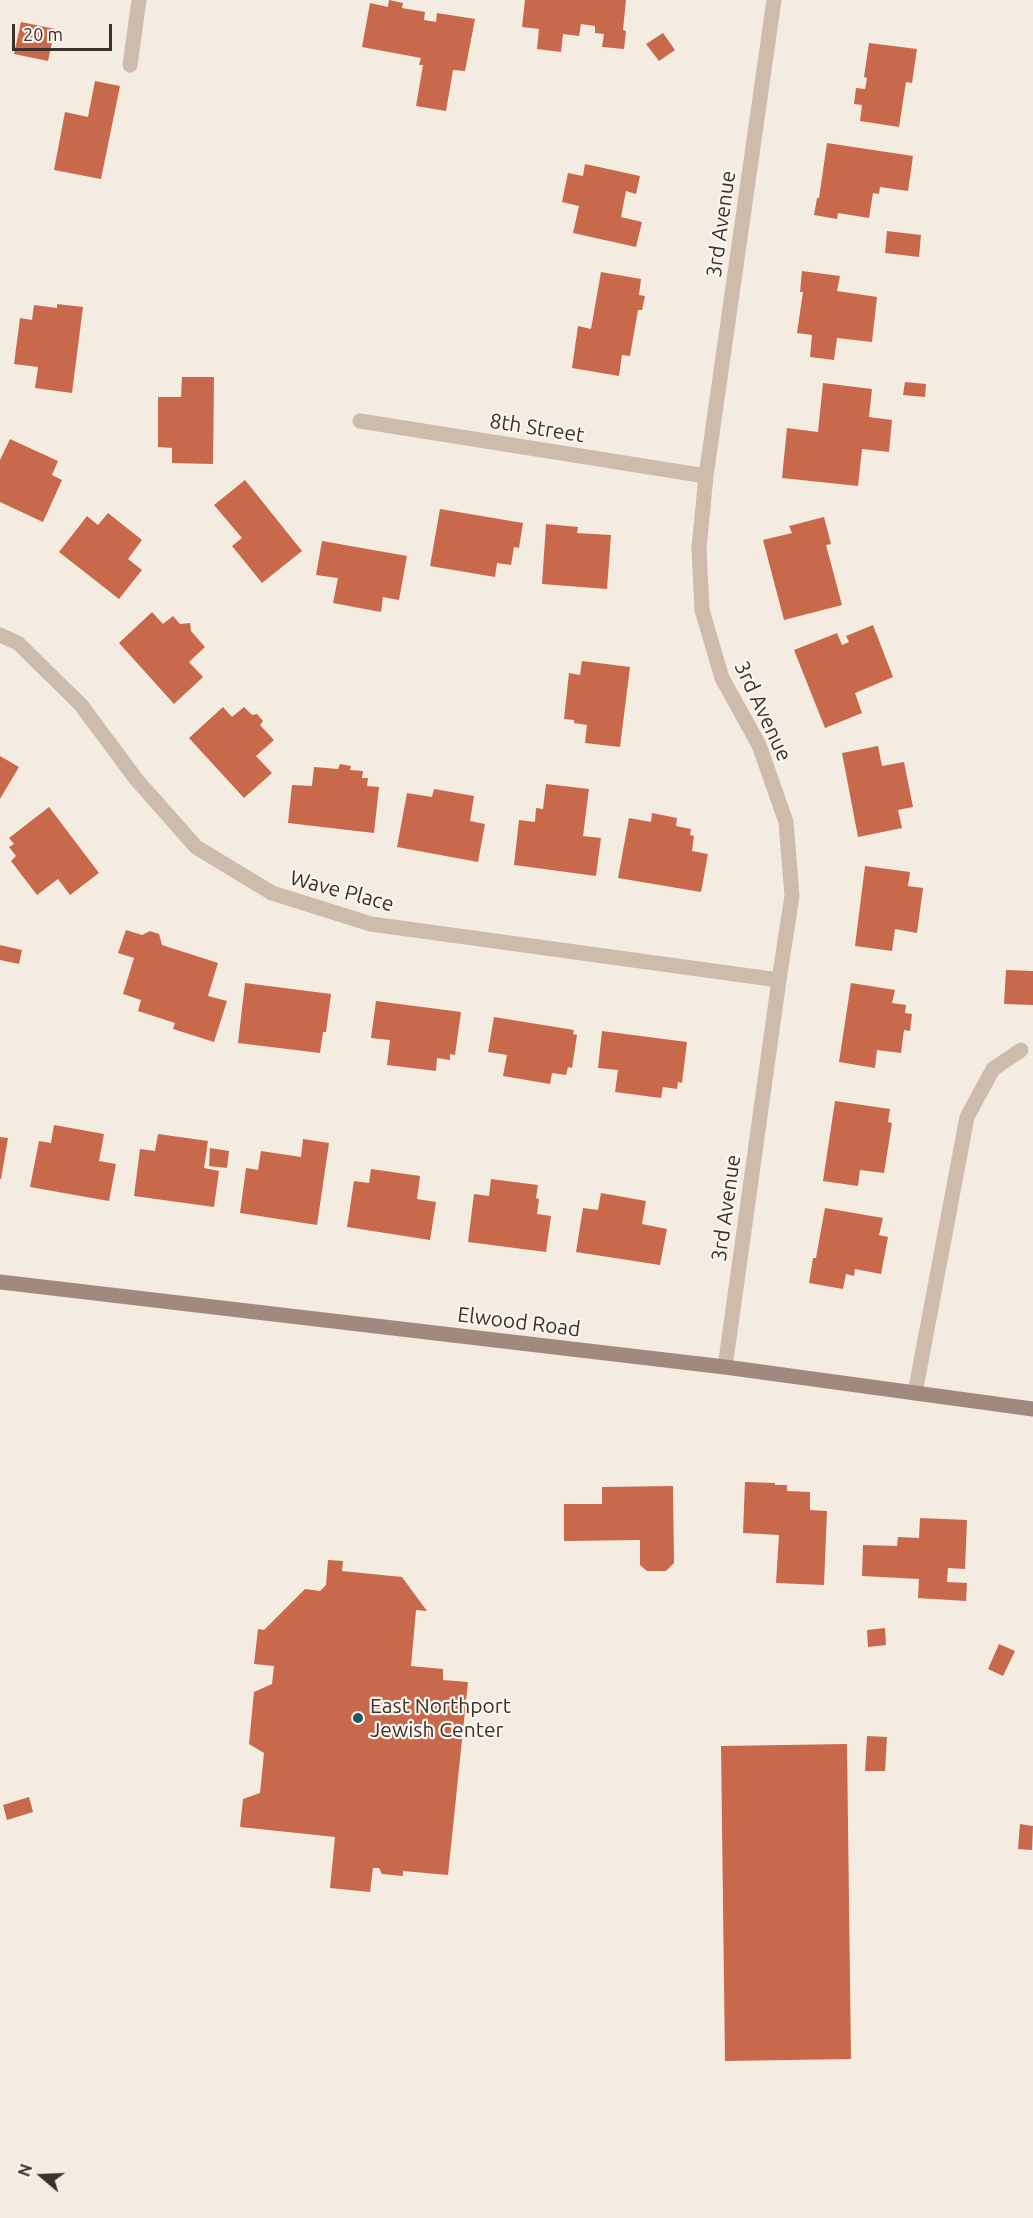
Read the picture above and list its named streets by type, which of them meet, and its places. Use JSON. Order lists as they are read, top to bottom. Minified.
{"streets":{"main road":["Elwood Road"],"street":["3rd Avenue","8th Street","Wave Place"]},"crossings":[["3rd Avenue","8th Street"],["3rd Avenue","Wave Place"],["3rd Avenue","Elwood Road"]],"places":["East Northport Jewish Center"],"scale_bar":"20 m","north":"left"}
